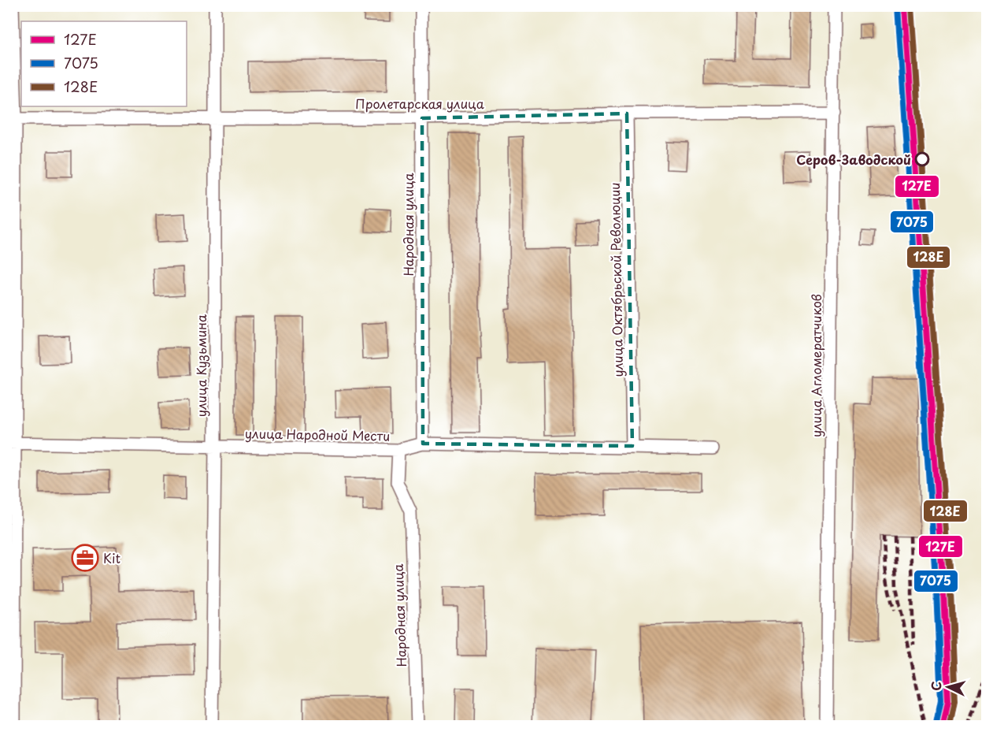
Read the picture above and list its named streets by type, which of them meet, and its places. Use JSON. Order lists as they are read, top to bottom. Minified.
{"streets":{"street":["Пролетарская улица","Народная улица","улица Октябрьской Революции","улица Кузьмина","улица Агломератчиков","улица Народной Мести"]},"crossings":[["Пролетарская улица","Народная улица"],["Пролетарская улица","улица Октябрьской Революции"],["Пролетарская улица","улица Кузьмина"],["Пролетарская улица","улица Агломератчиков"],["Народная улица","улица Народной Мести"],["улица Октябрьской Революции","улица Народной Мести"],["улица Кузьмина","улица Народной Мести"]],"places":{"other":["Серов-Заводской"],"office":["Kit"]},"lines":["transit line 127Е","transit line 128Е","transit line 7075"],"legend":["127Е","7075","128Е"],"north":"left"}
